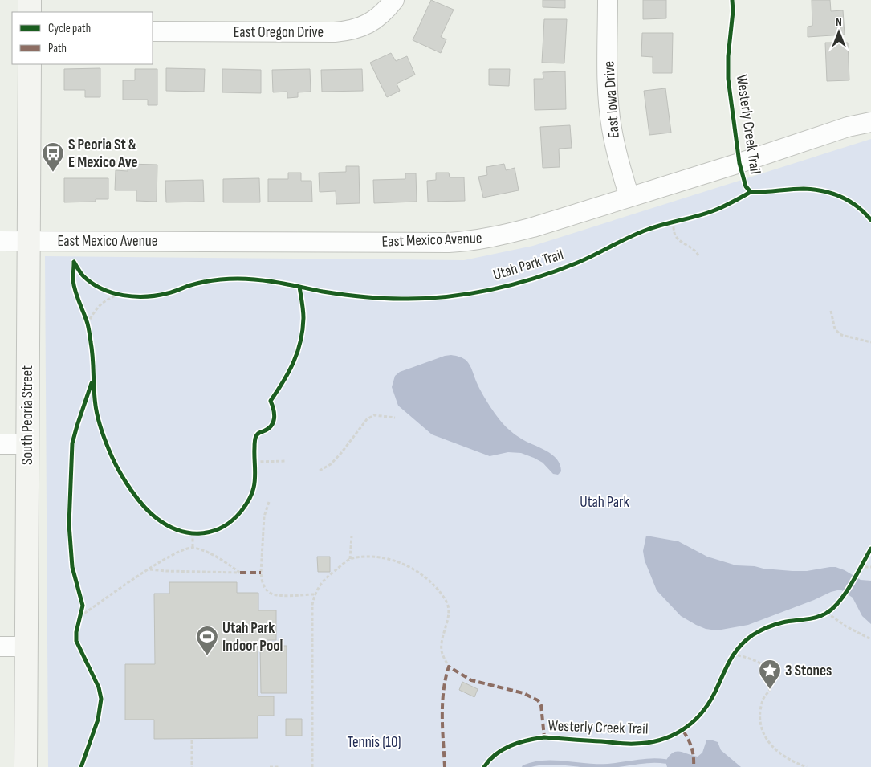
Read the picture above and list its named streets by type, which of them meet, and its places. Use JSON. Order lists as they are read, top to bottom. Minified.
{"streets":{"main road":["South Peoria Street"],"street":["East Oregon Drive","East Iowa Drive","East Mexico Avenue"],"cycle path":["Westerly Creek Trail","Utah Park Trail"]},"crossings":[["East Iowa Drive","East Mexico Avenue"],["Westerly Creek Trail","East Mexico Avenue"],["Westerly Creek Trail","Utah Park Trail"],["East Mexico Avenue","South Peoria Street"]],"parks":["Utah Park","Tennis (10)"],"places":{"bus stop":["S Peoria St & E Mexico Ave"],"sports":["Utah Park Indoor Pool"],"place":["3 Stones"]},"legend":["Cycle path","Path"],"north":"top"}
